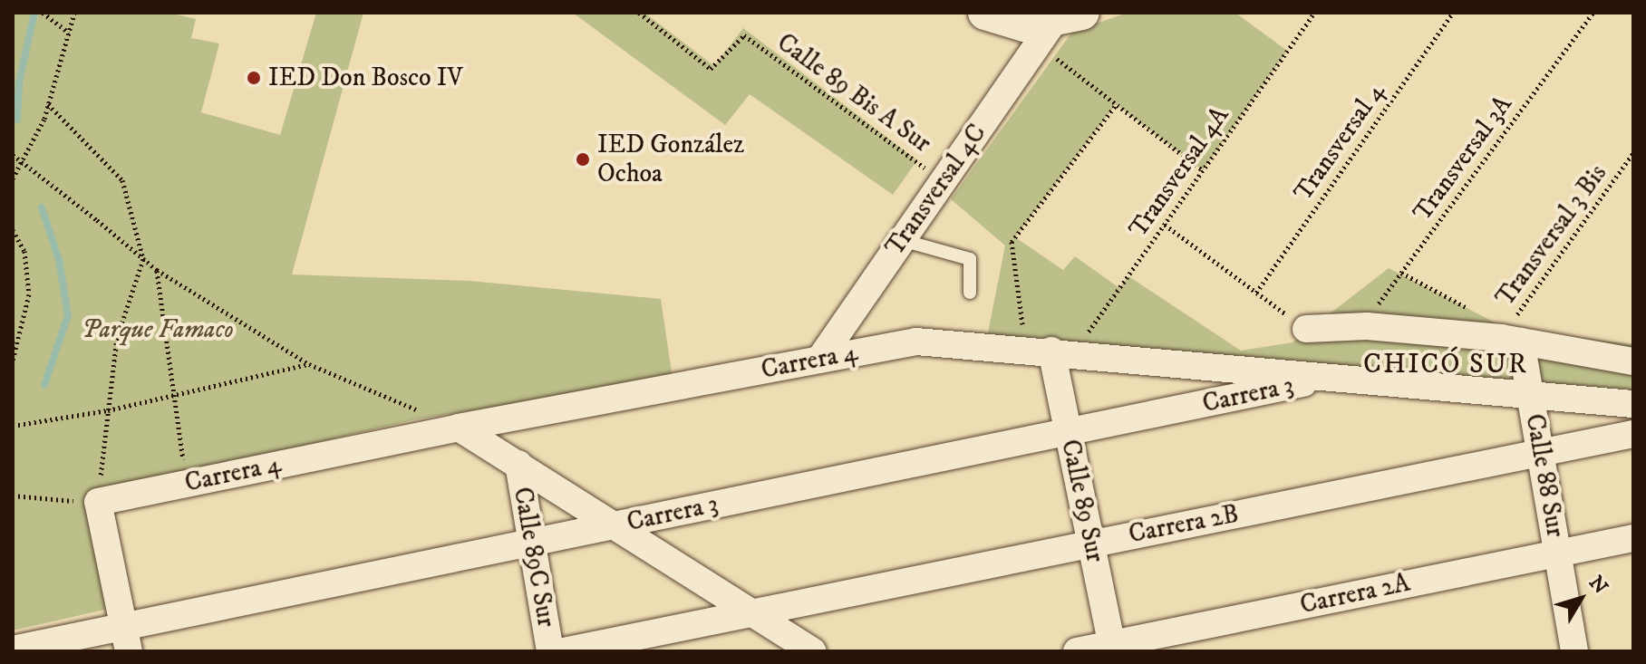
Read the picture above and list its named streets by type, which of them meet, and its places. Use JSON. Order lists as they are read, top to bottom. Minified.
{"streets":{"street":["Transversal 4C","Carrera 4","Carrera 3","Calle 88 Sur","Calle 89 Sur","Carrera 2B","Calle 89C Sur","Carrera 2A"],"path":["Calle 89 Bis A Sur","Transversal 4","Transversal 3A","Transversal 4A","Transversal 3 Bis"]},"crossings":[["Calle 89 Bis A Sur","Transversal 4C"],["Transversal 4A","Carrera 4"],["Transversal 4A","Calle 89 Sur"],["Transversal 4C","Carrera 4"],["Transversal 3 Bis","Calle 88 Sur"],["Carrera 4","Carrera 3"],["Carrera 4","Calle 88 Sur"],["Carrera 4","Calle 89 Sur"],["Carrera 3","Calle 89 Sur"],["Carrera 3","Calle 89C Sur"],["Calle 88 Sur","Carrera 2B"],["Calle 88 Sur","Carrera 2A"],["Calle 89 Sur","Carrera 2B"],["Calle 89 Sur","Carrera 2A"]],"districts":["CHICÓ SUR"],"parks":["Parque Famaco"],"places":["IED Don Bosco IV","IED González Ochoa"],"north":"top right"}
